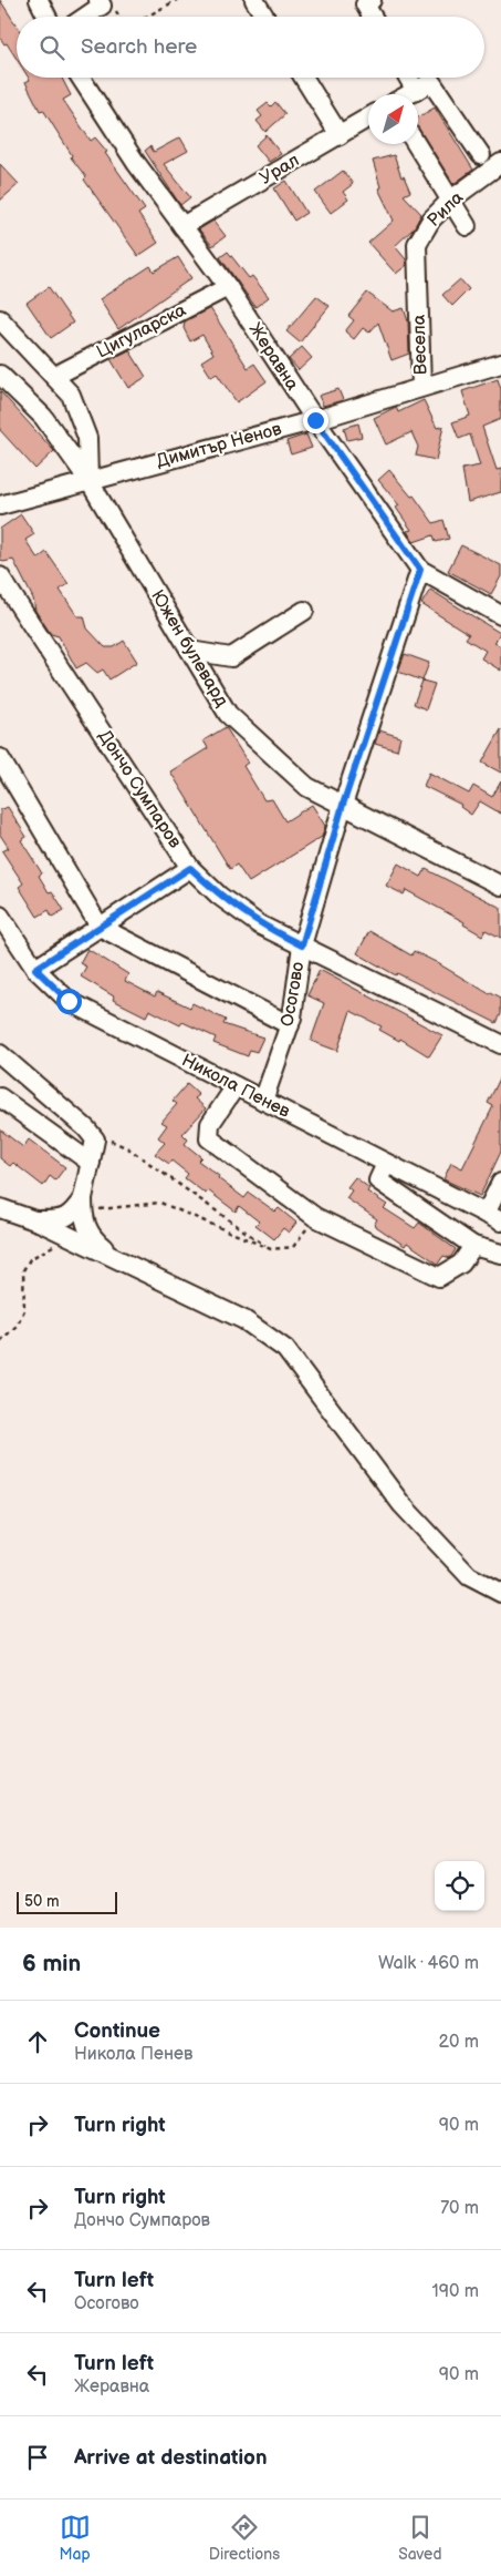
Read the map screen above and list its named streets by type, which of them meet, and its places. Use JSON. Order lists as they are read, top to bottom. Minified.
{"streets":{"street":["Урал","Рила","Цигуларска","Весела","Жеравна","Димитър Ненов","Южен булевард","Дончо Сумпаров","Осогово","Никола Пенев"]},"crossings":[["Урал","Жеравна"],["Рила","Весела"],["Цигуларска","Жеравна"],["Весела","Димитър Ненов"],["Жеравна","Димитър Ненов"],["Жеравна","Осогово"],["Димитър Ненов","Южен булевард"],["Южен булевард","Осогово"],["Дончо Сумпаров","Осогово"],["Осогово","Никола Пенев"]],"scale_bar":"50 m","north":"top right","page":{"search":"Search here","scale":"50 m","heading":["6 min","Walk · 460 m"],"list":[["Continue","Никола Пенев","20 m"],["Turn right","90 m"],["Turn right","Дончо Сумпаров","70 m"],["Turn left","Осогово","190 m"],["Turn left","Жеравна","90 m"],"Arrive at destination"],"nav":["Map","Directions","Saved"]}}
